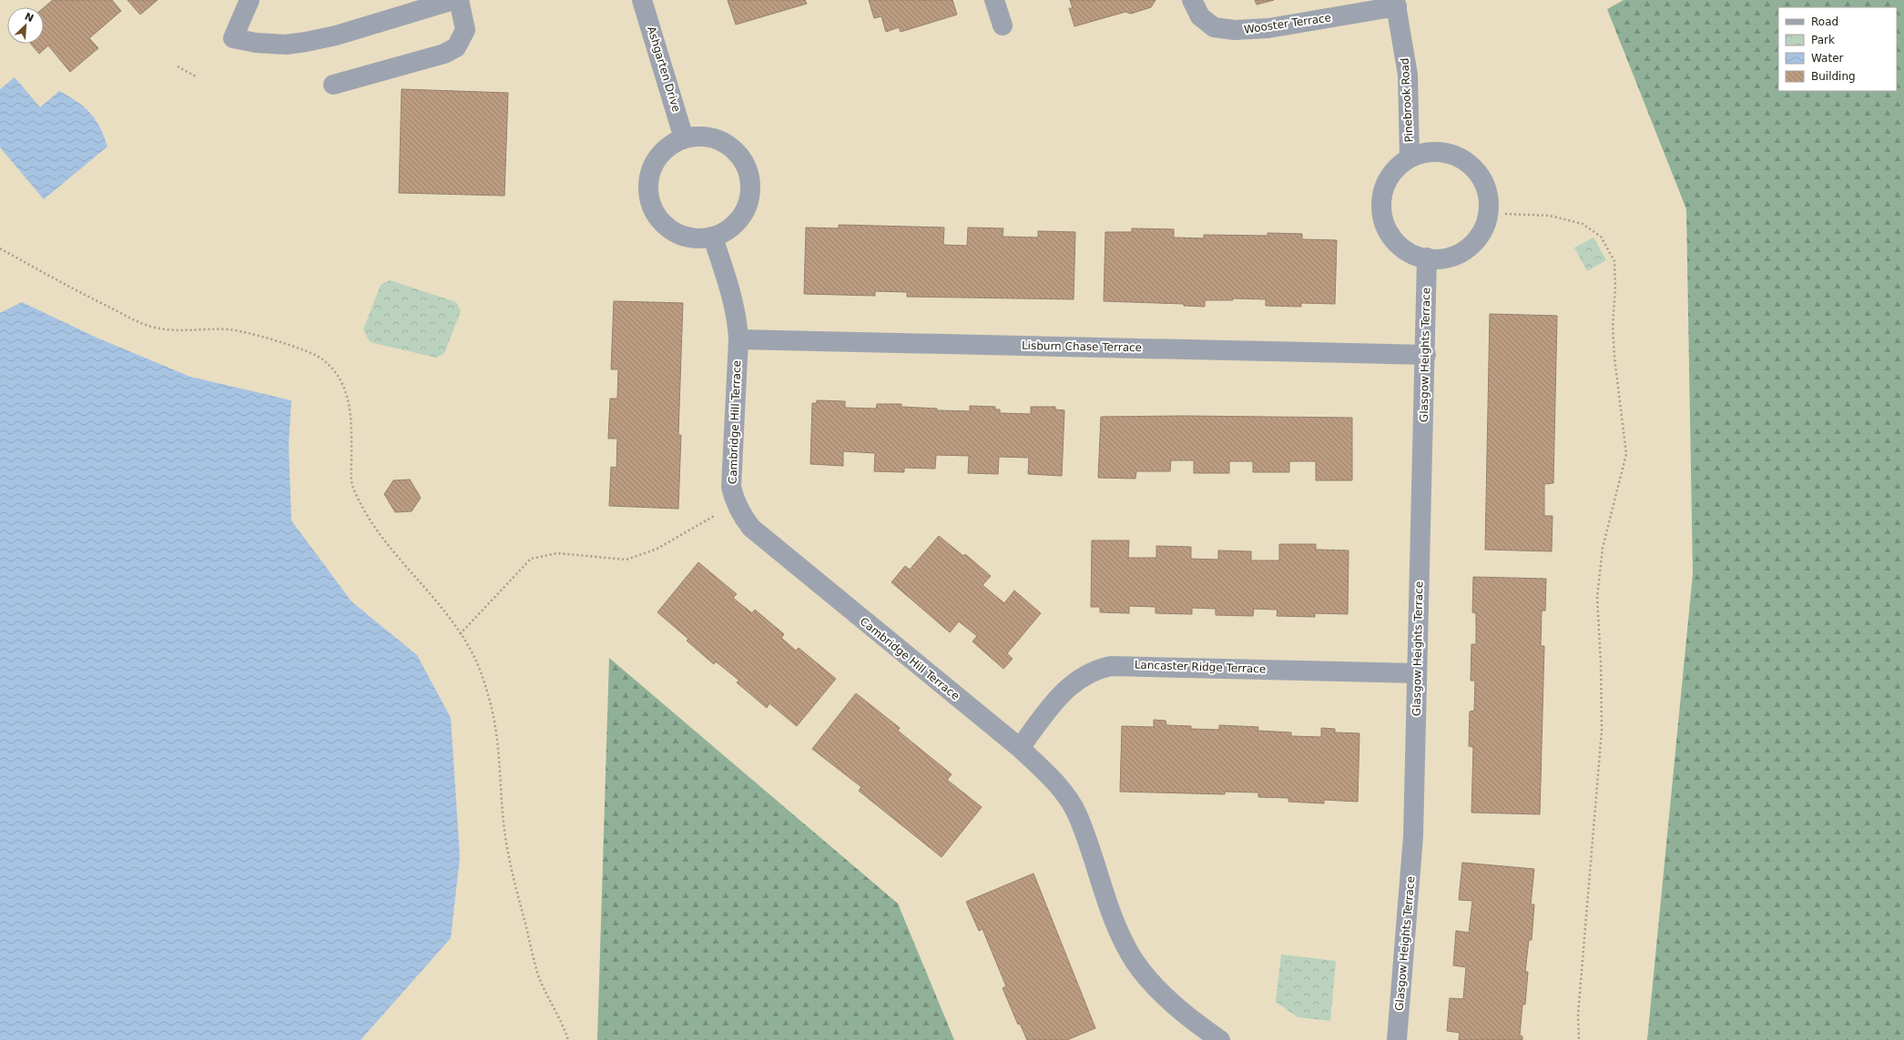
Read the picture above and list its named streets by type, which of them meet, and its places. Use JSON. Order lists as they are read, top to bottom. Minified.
{"streets":{"street":["Wooster Terrace","Ashgarten Drive","Pinebrook Road","Lisburn Chase Terrace","Glasgow Heights Terrace","Cambridge Hill Terrace","Lancaster Ridge Terrace"]},"crossings":[["Wooster Terrace","Pinebrook Road"],["Ashgarten Drive","Cambridge Hill Terrace"],["Pinebrook Road","Glasgow Heights Terrace"],["Lisburn Chase Terrace","Glasgow Heights Terrace"],["Lisburn Chase Terrace","Cambridge Hill Terrace"],["Glasgow Heights Terrace","Lancaster Ridge Terrace"],["Cambridge Hill Terrace","Lancaster Ridge Terrace"]],"legend":["Road","Park","Water","Building"],"north":"top right"}
